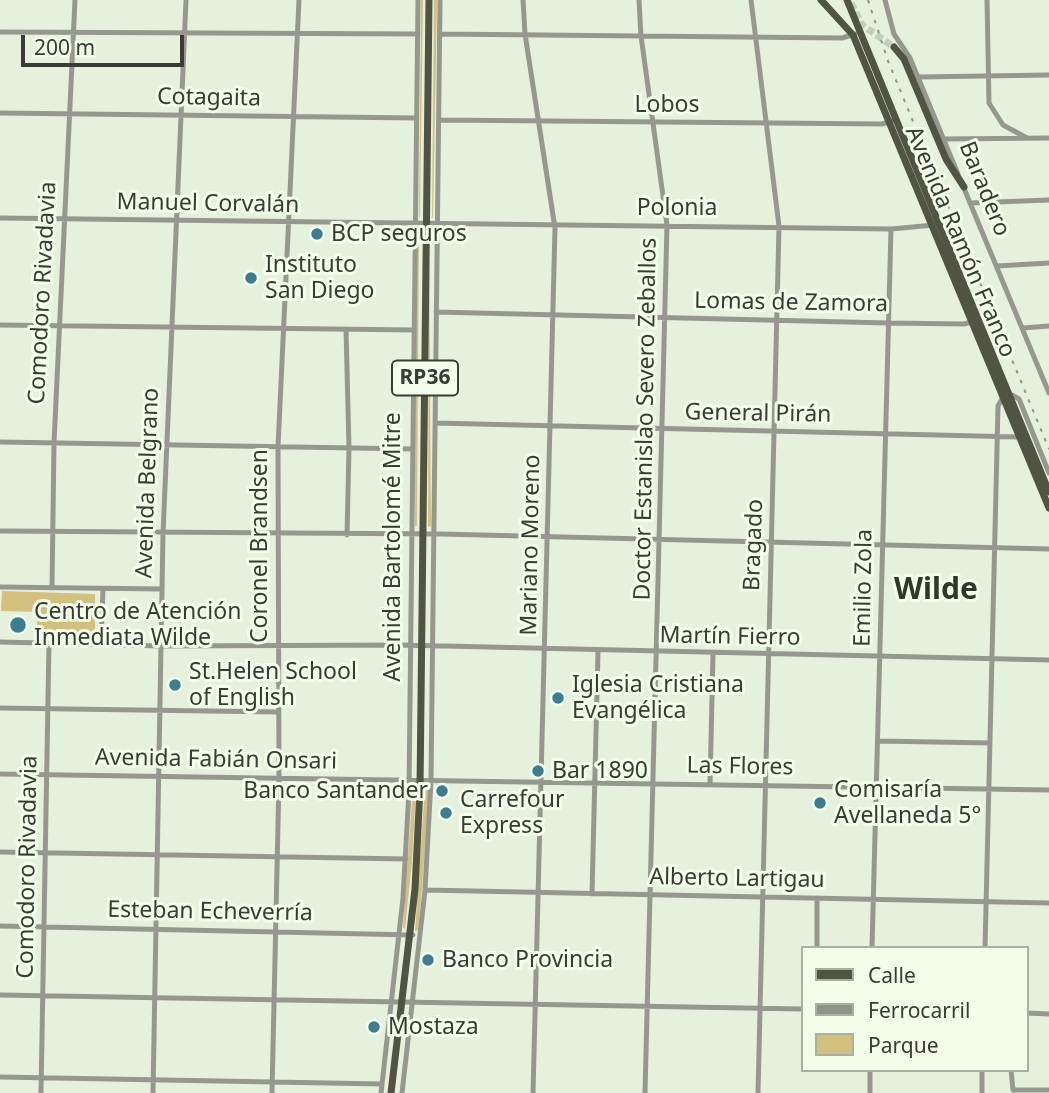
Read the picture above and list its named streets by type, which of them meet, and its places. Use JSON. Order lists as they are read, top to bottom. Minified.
{"streets":{"main road":["Avenida Ramón Franco","RP36","Avenida Bartolomé Mitre"],"street":["Cotagaita","Lobos","Baradero","Manuel Corvalán","Polonia","Comodoro Rivadavia","Lomas de Zamora","General Pirán","Doctor Estanislao Severo Zeballos","Avenida Belgrano","Mariano Moreno","Bragado","Coronel Brandsen","Emilio Zola","Martín Fierro","Avenida Fabián Onsari","Las Flores","Alberto Lartigau","Esteban Echeverría"]},"crossings":[["Cotagaita","Comodoro Rivadavia"],["Cotagaita","Avenida Belgrano"],["Cotagaita","Coronel Brandsen"],["Cotagaita","Avenida Bartolomé Mitre"],["Lobos","Avenida Ramón Franco"],["Lobos","Doctor Estanislao Severo Zeballos"],["Lobos","Mariano Moreno"],["Lobos","Bragado"],["Lobos","Avenida Bartolomé Mitre"],["Manuel Corvalán","Polonia"],["Manuel Corvalán","Comodoro Rivadavia"],["Manuel Corvalán","Avenida Belgrano"],["Manuel Corvalán","Coronel Brandsen"],["Manuel Corvalán","Avenida Bartolomé Mitre"],["Polonia","Avenida Ramón Franco"],["Polonia","Doctor Estanislao Severo Zeballos"],["Polonia","Mariano Moreno"],["Polonia","Bragado"],["Polonia","Avenida Bartolomé Mitre"],["Polonia","Emilio Zola"],["Avenida Ramón Franco","Lomas de Zamora"],["Avenida Ramón Franco","General Pirán"],["Comodoro Rivadavia","Martín Fierro"],["Comodoro Rivadavia","Avenida Fabián Onsari"],["Comodoro Rivadavia","Esteban Echeverría"],["Lomas de Zamora","Doctor Estanislao Severo Zeballos"],["Lomas de Zamora","Mariano Moreno"],["Lomas de Zamora","Bragado"],["Lomas de Zamora","Avenida Bartolomé Mitre"],["Lomas de Zamora","Emilio Zola"],["General Pirán","Doctor Estanislao Severo Zeballos"],["General Pirán","Mariano Moreno"],["General Pirán","Bragado"],["General Pirán","Avenida Bartolomé Mitre"],["General Pirán","Emilio Zola"],["Doctor Estanislao Severo Zeballos","Martín Fierro"],["Doctor Estanislao Severo Zeballos","Las Flores"],["Doctor Estanislao Severo Zeballos","Alberto Lartigau"],["Avenida Belgrano","Martín Fierro"],["Avenida Belgrano","Avenida Fabián Onsari"],["Avenida Belgrano","Esteban Echeverría"],["Mariano Moreno","Martín Fierro"],["Mariano Moreno","Las Flores"],["Mariano Moreno","Alberto Lartigau"],["Bragado","Martín Fierro"],["Bragado","Las Flores"],["Bragado","Alberto Lartigau"],["Coronel Brandsen","Martín Fierro"],["Coronel Brandsen","Avenida Fabián Onsari"],["Coronel Brandsen","Esteban Echeverría"],["Avenida Bartolomé Mitre","Martín Fierro"],["Avenida Bartolomé Mitre","Avenida Fabián Onsari"],["Avenida Bartolomé Mitre","Las Flores"],["Avenida Bartolomé Mitre","Alberto Lartigau"],["Avenida Bartolomé Mitre","Esteban Echeverría"],["Emilio Zola","Martín Fierro"],["Emilio Zola","Las Flores"],["Emilio Zola","Alberto Lartigau"],["Avenida Fabián Onsari","Las Flores"]],"districts":["Wilde"],"places":["BCP seguros","Instituto San Diego","Centro de Atención Inmediata Wilde","St.Helen School of English","Iglesia Cristiana Evangélica","Bar 1890","Banco Santander","Comisaría Avellaneda 5°","Carrefour Express","Banco Provincia","Mostaza"],"legend":["Calle","Ferrocarril","Parque"],"scale_bar":"200 m"}
